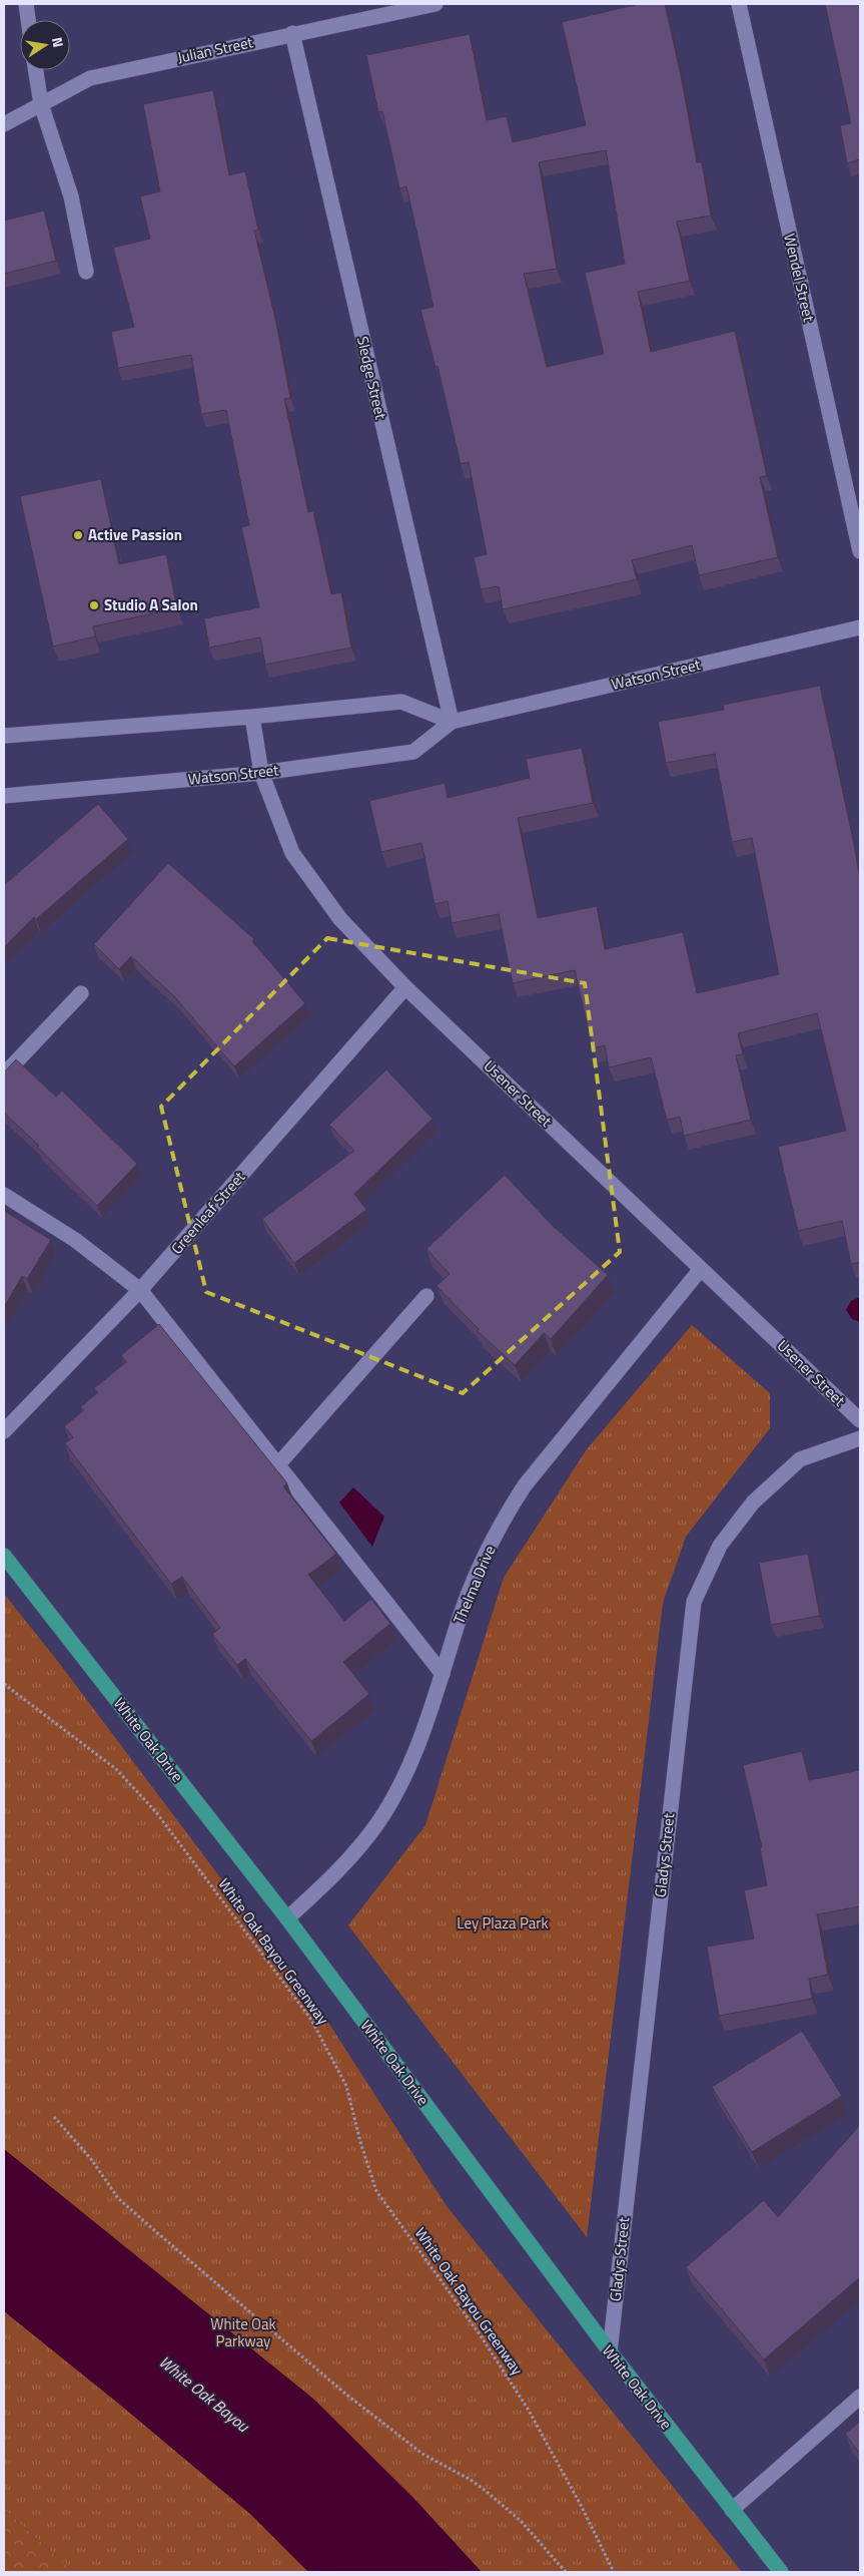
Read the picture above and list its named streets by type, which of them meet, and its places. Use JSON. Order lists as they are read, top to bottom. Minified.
{"streets":{"main road":["White Oak Drive"],"street":["Julian Street","Wendel Street","Sledge Street","Watson Street","Usener Street","Greenleaf Street","Thelma Drive","Gladys Street"],"path":["White Oak Bayou Greenway"]},"crossings":[["Julian Street","Sledge Street"],["Sledge Street","Watson Street"],["Watson Street","Usener Street"],["Usener Street","Greenleaf Street"],["Usener Street","Thelma Drive"],["Thelma Drive","White Oak Drive"],["White Oak Drive","Gladys Street"]],"water":["White Oak Bayou"],"parks":["Ley Plaza Park","White Oak Parkway"],"places":["Active Passion","Studio A Salon"],"north":"right"}
